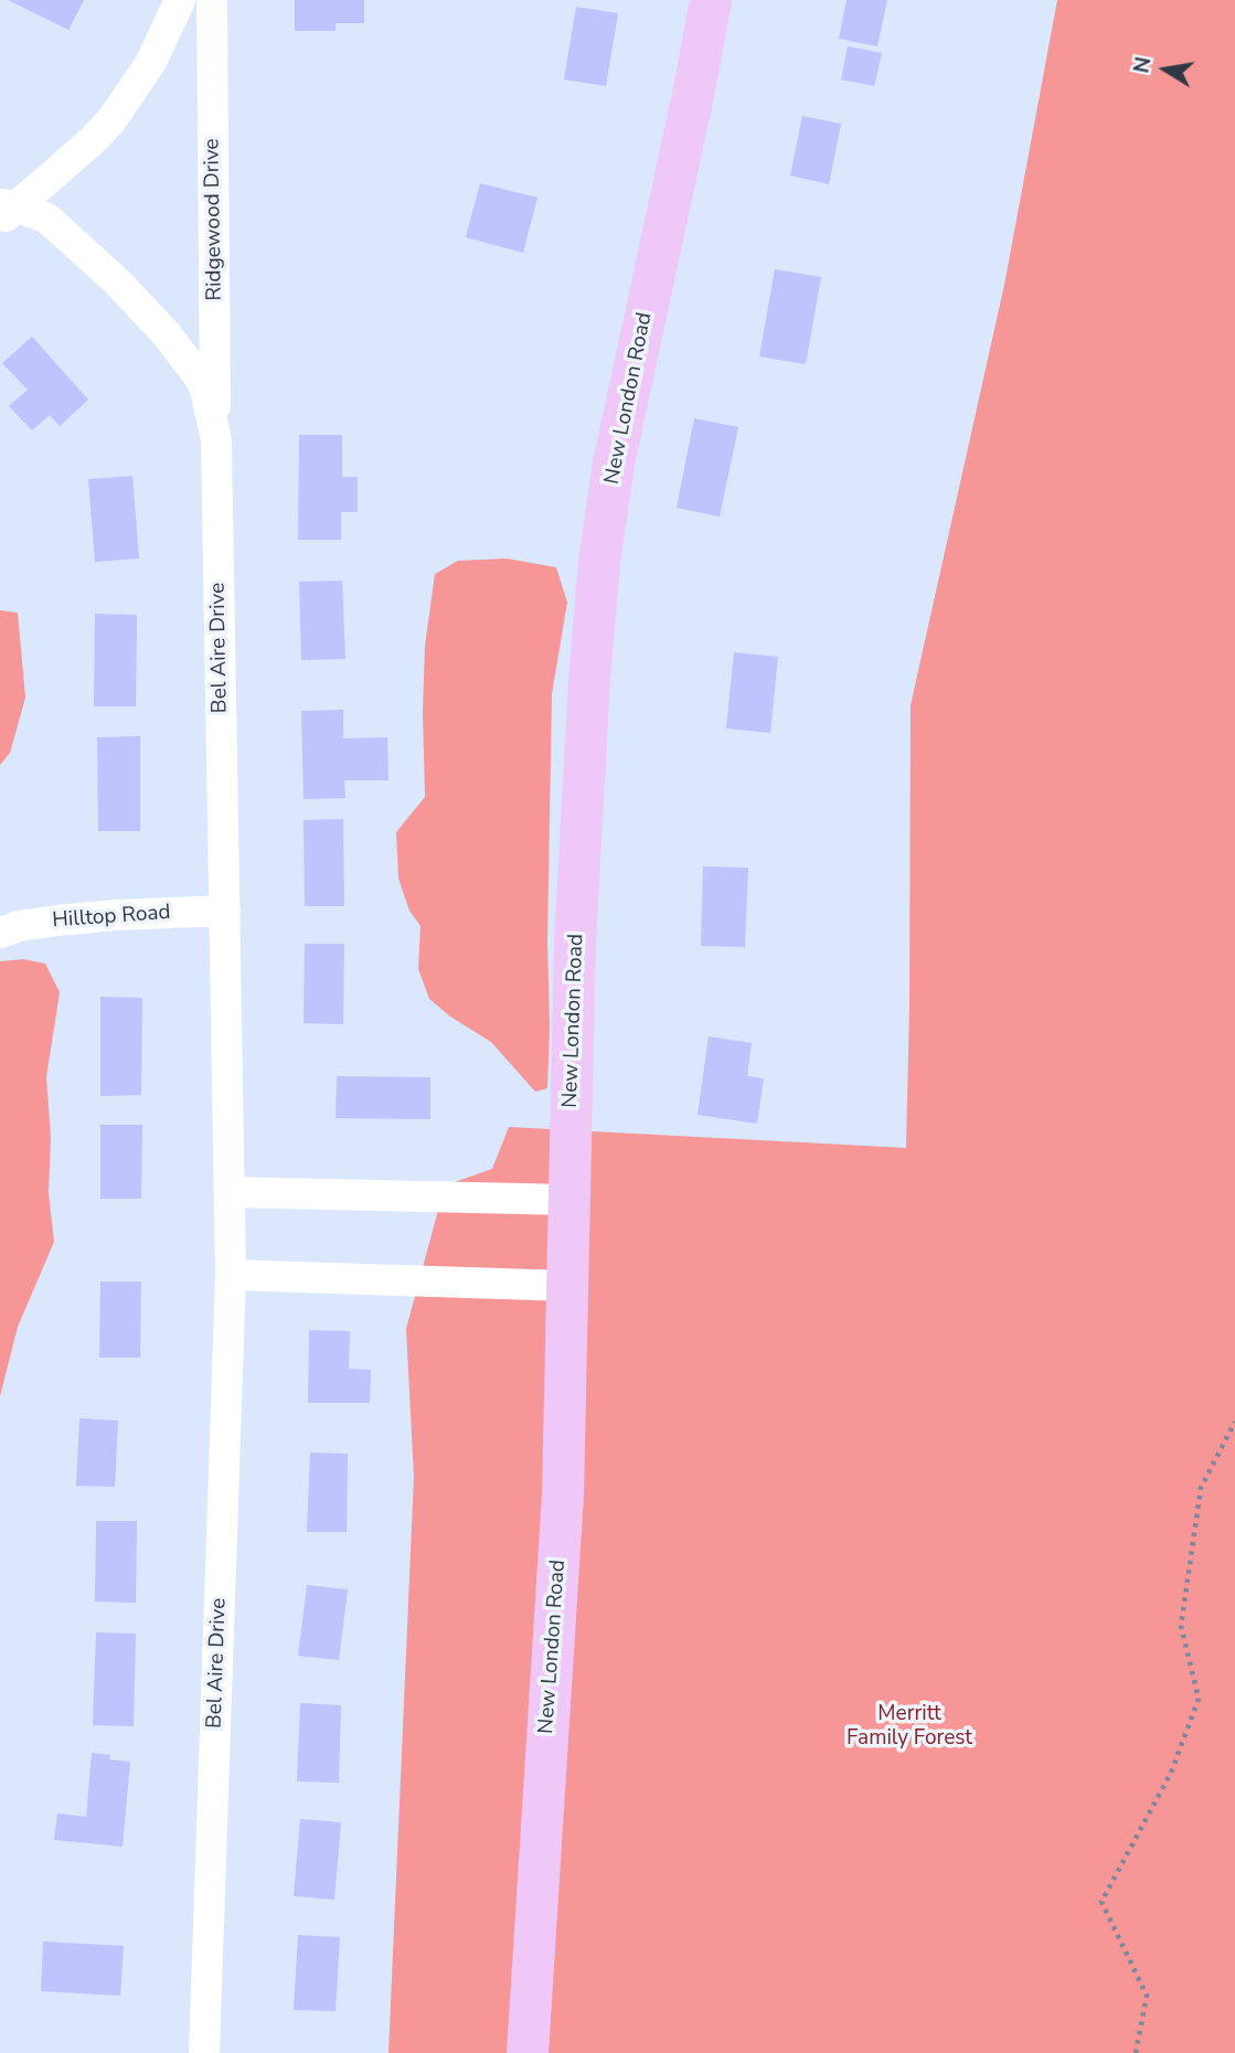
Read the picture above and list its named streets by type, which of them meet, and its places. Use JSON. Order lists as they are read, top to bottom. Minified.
{"streets":{"main road":["New London Road"],"street":["Ridgewood Drive","Bel Aire Drive","Hilltop Road"]},"crossings":[["Ridgewood Drive","Bel Aire Drive"],["Bel Aire Drive","Hilltop Road"]],"parks":["Merritt Family Forest"],"north":"left"}
